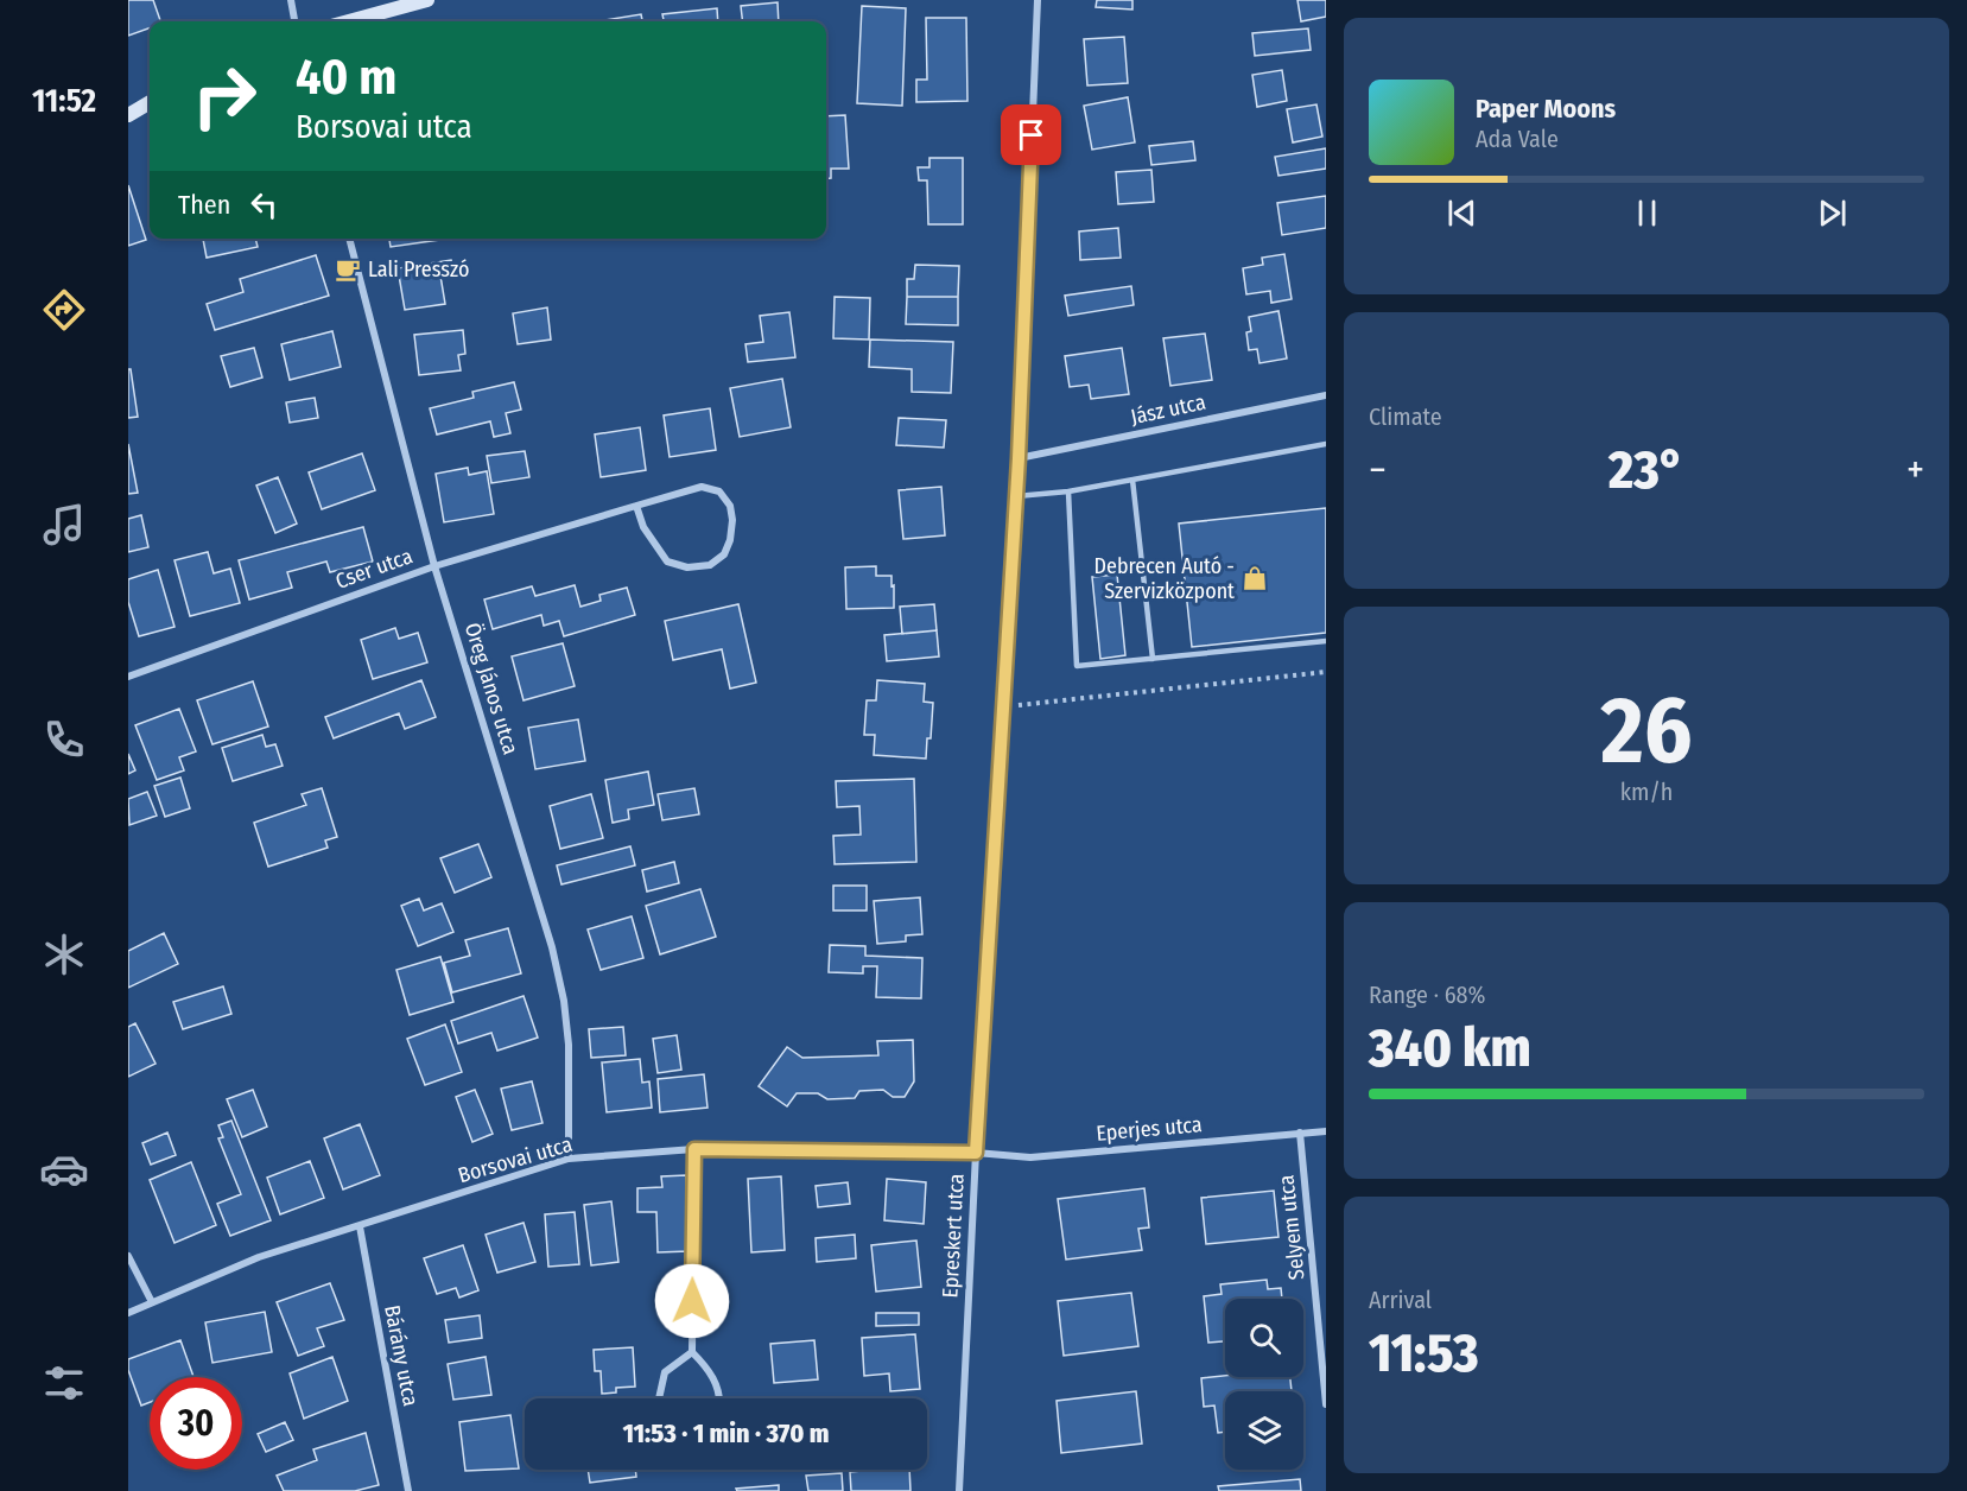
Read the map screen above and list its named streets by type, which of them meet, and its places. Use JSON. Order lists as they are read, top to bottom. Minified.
{"streets":{"street":["Jász utca","Cser utca","Öreg János utca","Eperjes utca","Borsovai utca","Selyem utca","Epreskert utca","Bárány utca"]},"crossings":[["Jász utca","Epreskert utca"],["Cser utca","Öreg János utca"],["Öreg János utca","Borsovai utca"],["Eperjes utca","Borsovai utca"],["Eperjes utca","Selyem utca"],["Eperjes utca","Epreskert utca"],["Borsovai utca","Epreskert utca"],["Borsovai utca","Bárány utca"]],"places":{"cafe":["Lali Presszó"],"shop":["Debrecen Autó - Szervizközpont"]},"page":{"tabs":"11:52","turn":["40 m","Borsovai utca"],"song":["Paper Moons","Ada Vale"],"then":"Then","tile":["Climate",["26","km/h"],["Range · 68%","340 km"],["Arrival","11:53"]],"heat":["−","23°","+"],"limit":"30","trip":"11:53 · 1 min · 370 m"}}
